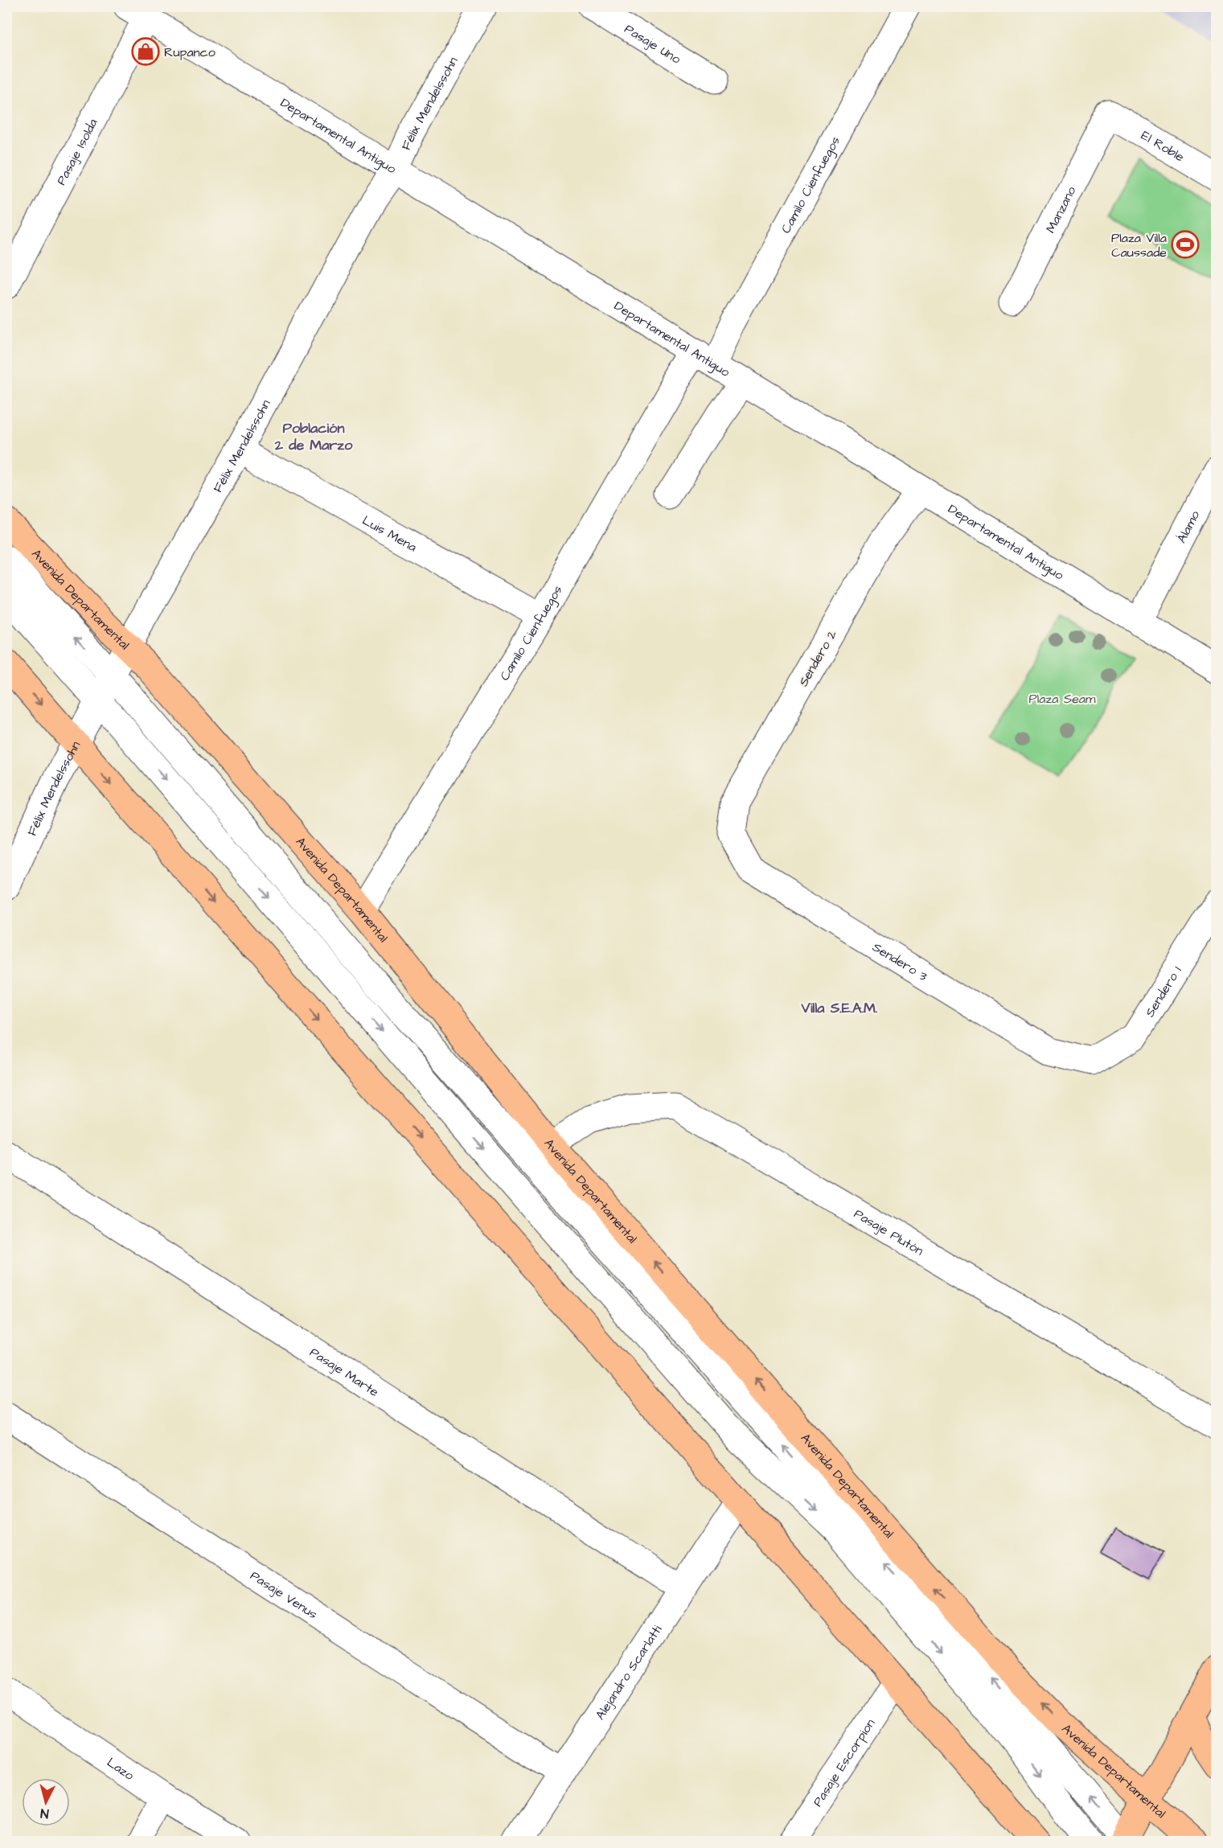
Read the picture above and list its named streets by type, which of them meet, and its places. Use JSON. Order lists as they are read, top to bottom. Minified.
{"streets":{"main road":["Avenida Departamental"],"street":["Pasaje Uno","Félix Mendelssohn","Departamental Antiguo","El Roble","Pasaje Isolda","Camilo Cienfuegos","Manzano","Álamo","Luis Mena","Sendero 2","Sendero 3","Sendero 1","Pasaje Plutón","Pasaje Marte","Pasaje Venus","Alejandro Scarlatti","Pasaje Escorpion","Lazo"]},"crossings":[["Félix Mendelssohn","Departamental Antiguo"],["Félix Mendelssohn","Luis Mena"],["Félix Mendelssohn","Avenida Departamental"],["Departamental Antiguo","Pasaje Isolda"],["Departamental Antiguo","Camilo Cienfuegos"],["Departamental Antiguo","Álamo"],["Departamental Antiguo","Sendero 2"],["El Roble","Manzano"],["Camilo Cienfuegos","Luis Mena"],["Camilo Cienfuegos","Avenida Departamental"],["Avenida Departamental","Pasaje Plutón"],["Sendero 2","Sendero 3"],["Sendero 3","Sendero 1"],["Pasaje Marte","Alejandro Scarlatti"],["Pasaje Venus","Alejandro Scarlatti"]],"districts":["Población 2 de Marzo","Villa S.E.A.M."],"parks":["Plaza Seam"],"places":{"shop":["Rupanco"],"sports":["Plaza Villa Caussade"]},"north":"bottom"}
